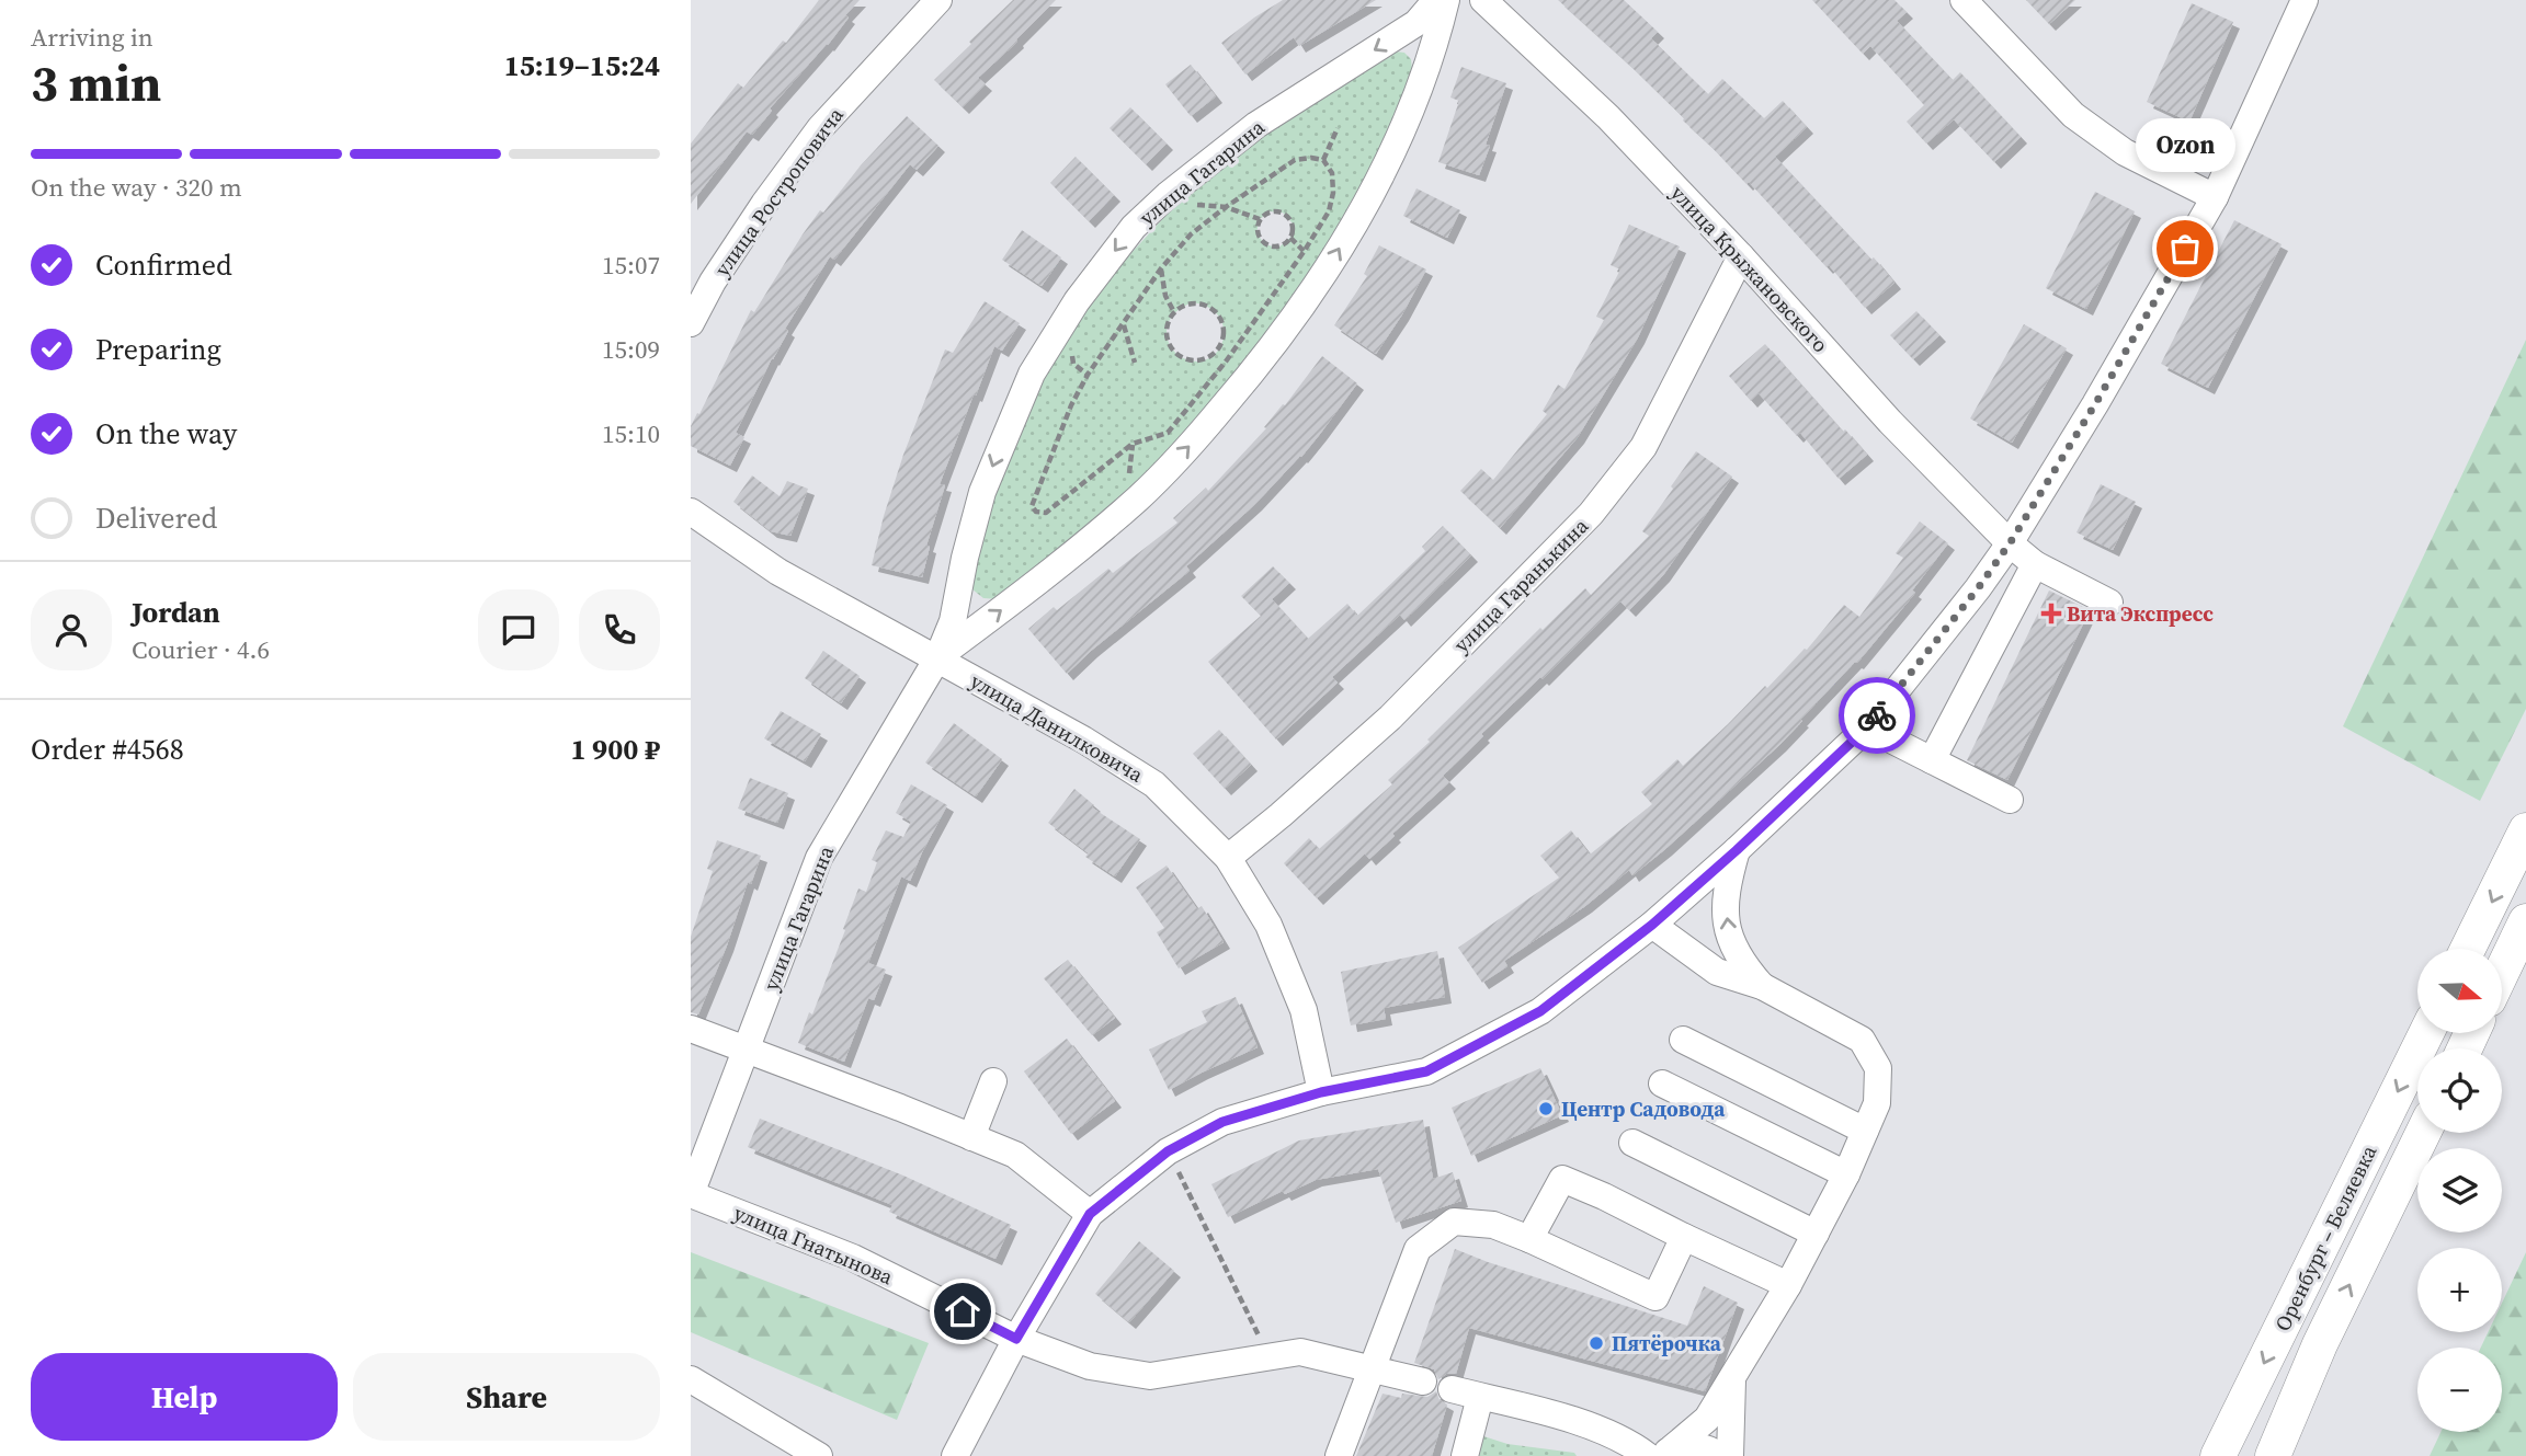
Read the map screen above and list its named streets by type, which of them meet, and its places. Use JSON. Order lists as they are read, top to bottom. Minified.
{"streets":{"main road":["Оренбург – Беляевка"],"street":["улица Гагарина","улица Ростроповича","улица Крыжановского","улица Гаранькина","улица Данилковича","улица Гнатынова"]},"crossings":[["улица Гагарина","улица Данилковича"],["улица Гагарина","улица Гнатынова"],["улица Крыжановского","улица Гаранькина"],["улица Гаранькина","улица Данилковича"]],"places":{"other":["Ozon","Центр Садовода","Пятёрочка"],"health":["Вита Экспресс"]},"north":"right","page":{"heading":["3 min","Arriving in","15:19–15:24"],"panel":["Jordan","Courier · 4.6","Order #4568","1 900 ₽"],"bubble":"Ozon","bar":"On the way · 320 m","list":[["Confirmed","15:07"],["Preparing","15:09"],["On the way","15:10"],"Delivered"],"map_buttons":["+","−"],"buttons":["Help","Share"]}}
